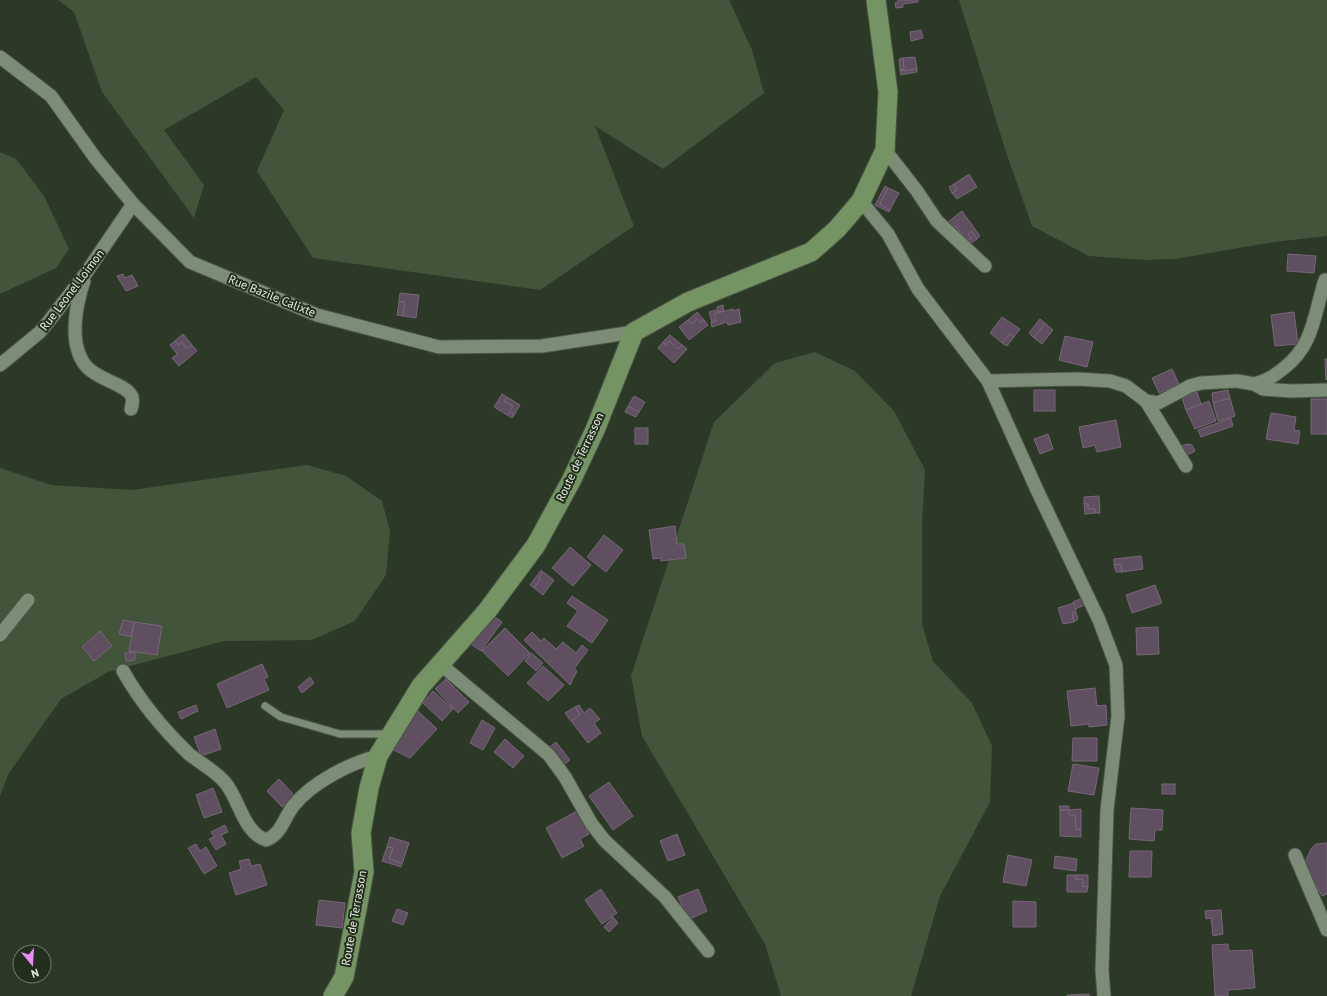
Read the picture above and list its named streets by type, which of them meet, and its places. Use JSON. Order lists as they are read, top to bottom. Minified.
{"streets":{"street":["Rue Leonel Loimon","Rue Bazile Calixte","Route de Terrasson"]},"crossings":[["Rue Leonel Loimon","Rue Bazile Calixte"],["Rue Bazile Calixte","Route de Terrasson"]],"north":"bottom"}
